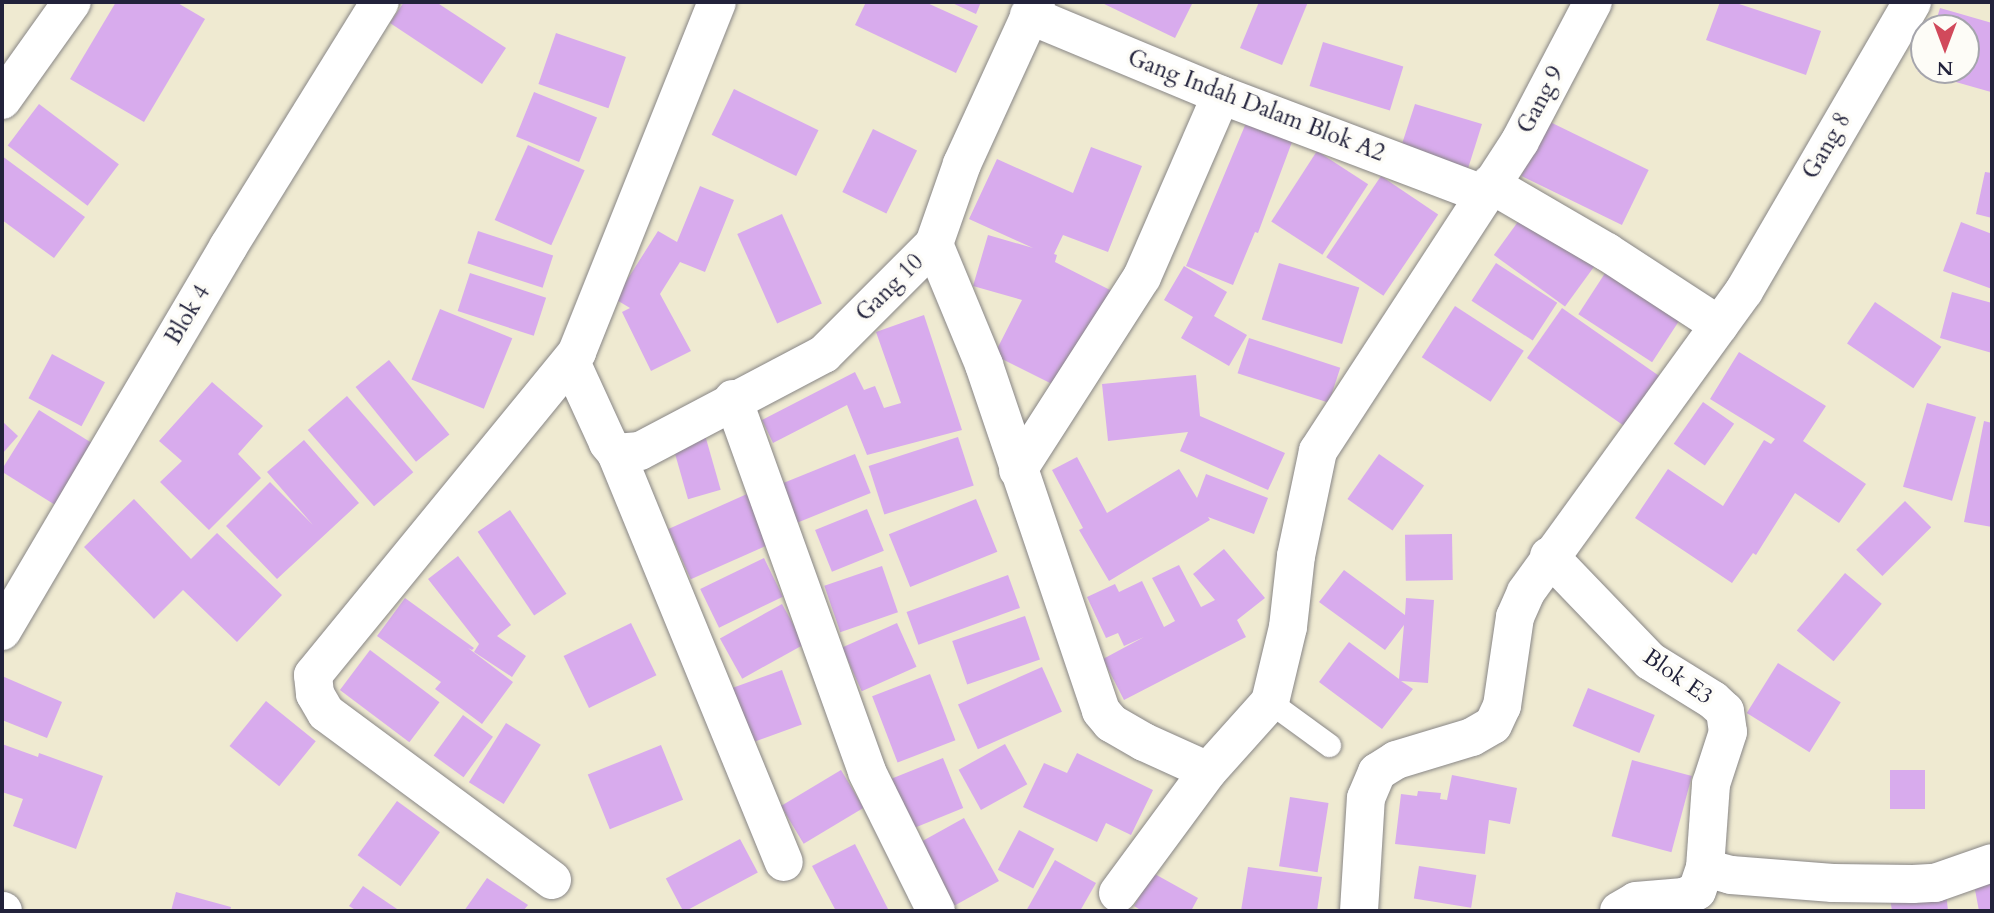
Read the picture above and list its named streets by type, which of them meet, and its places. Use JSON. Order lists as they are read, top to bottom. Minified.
{"streets":{"street":["Gang 9","Gang Indah Dalam Blok A2","Gang 8","Gang 10","Blok 4","Blok E3"]},"crossings":[["Gang 9","Gang Indah Dalam Blok A2"],["Gang Indah Dalam Blok A2","Gang 8"],["Gang Indah Dalam Blok A2","Gang 10"],["Gang 8","Blok E3"]],"north":"bottom"}
